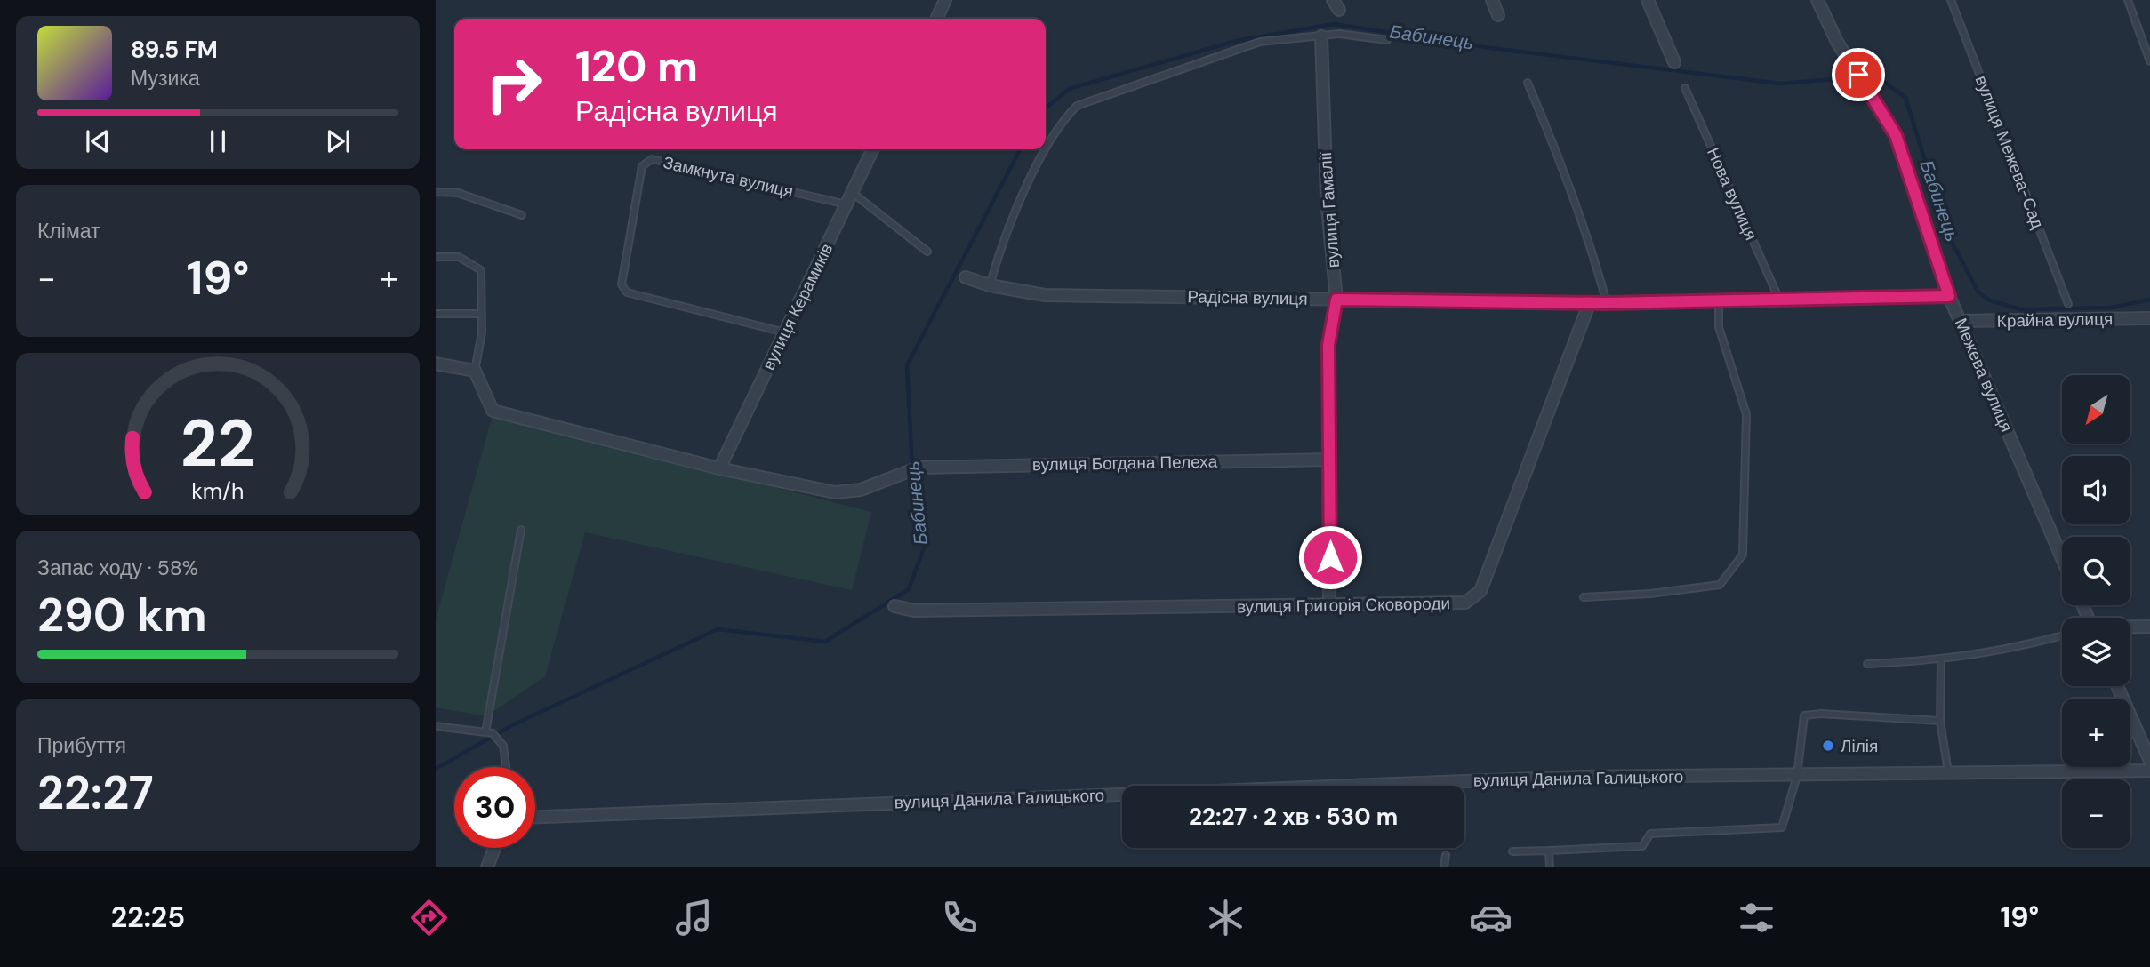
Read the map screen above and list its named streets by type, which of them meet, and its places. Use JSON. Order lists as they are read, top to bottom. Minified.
{"streets":{"street":["вулиця Гамалії","Радісна вулиця","вулиця Керамиків","Крайна вулиця","Межева вулиця","вулиця Богдана Пелеха","вулиця Григорія Сковороди","вулиця Данила Галицького"],"lane":["вулиця Межева-Сад","Замкнута вулиця","Нова вулиця"]},"crossings":[["Замкнута вулиця","вулиця Керамиків"],["Нова вулиця","Радісна вулиця"],["вулиця Гамалії","Радісна вулиця"],["вулиця Гамалії","вулиця Богдана Пелеха"],["вулиця Гамалії","вулиця Григорія Сковороди"],["Радісна вулиця","Межева вулиця"],["Радісна вулиця","вулиця Григорія Сковороди"],["вулиця Керамиків","вулиця Богдана Пелеха"],["Крайна вулиця","Межева вулиця"]],"water":["Бабинець"],"places":["Лілія"],"north":"bottom left","page":{"turn":["120 m","Радісна вулиця"],"song":["89.5 FM","Музика"],"tile":["Клімат",["Запас ходу · 58%","290 km"],["Прибуття","22:27"]],"heat":["−","19°","+"],"map_buttons":["+","−"],"limit":"30","trip":"22:27 · 2 хв · 530 m","tabs":["22:25","19°"],"gauge":["22","km/h"]}}
